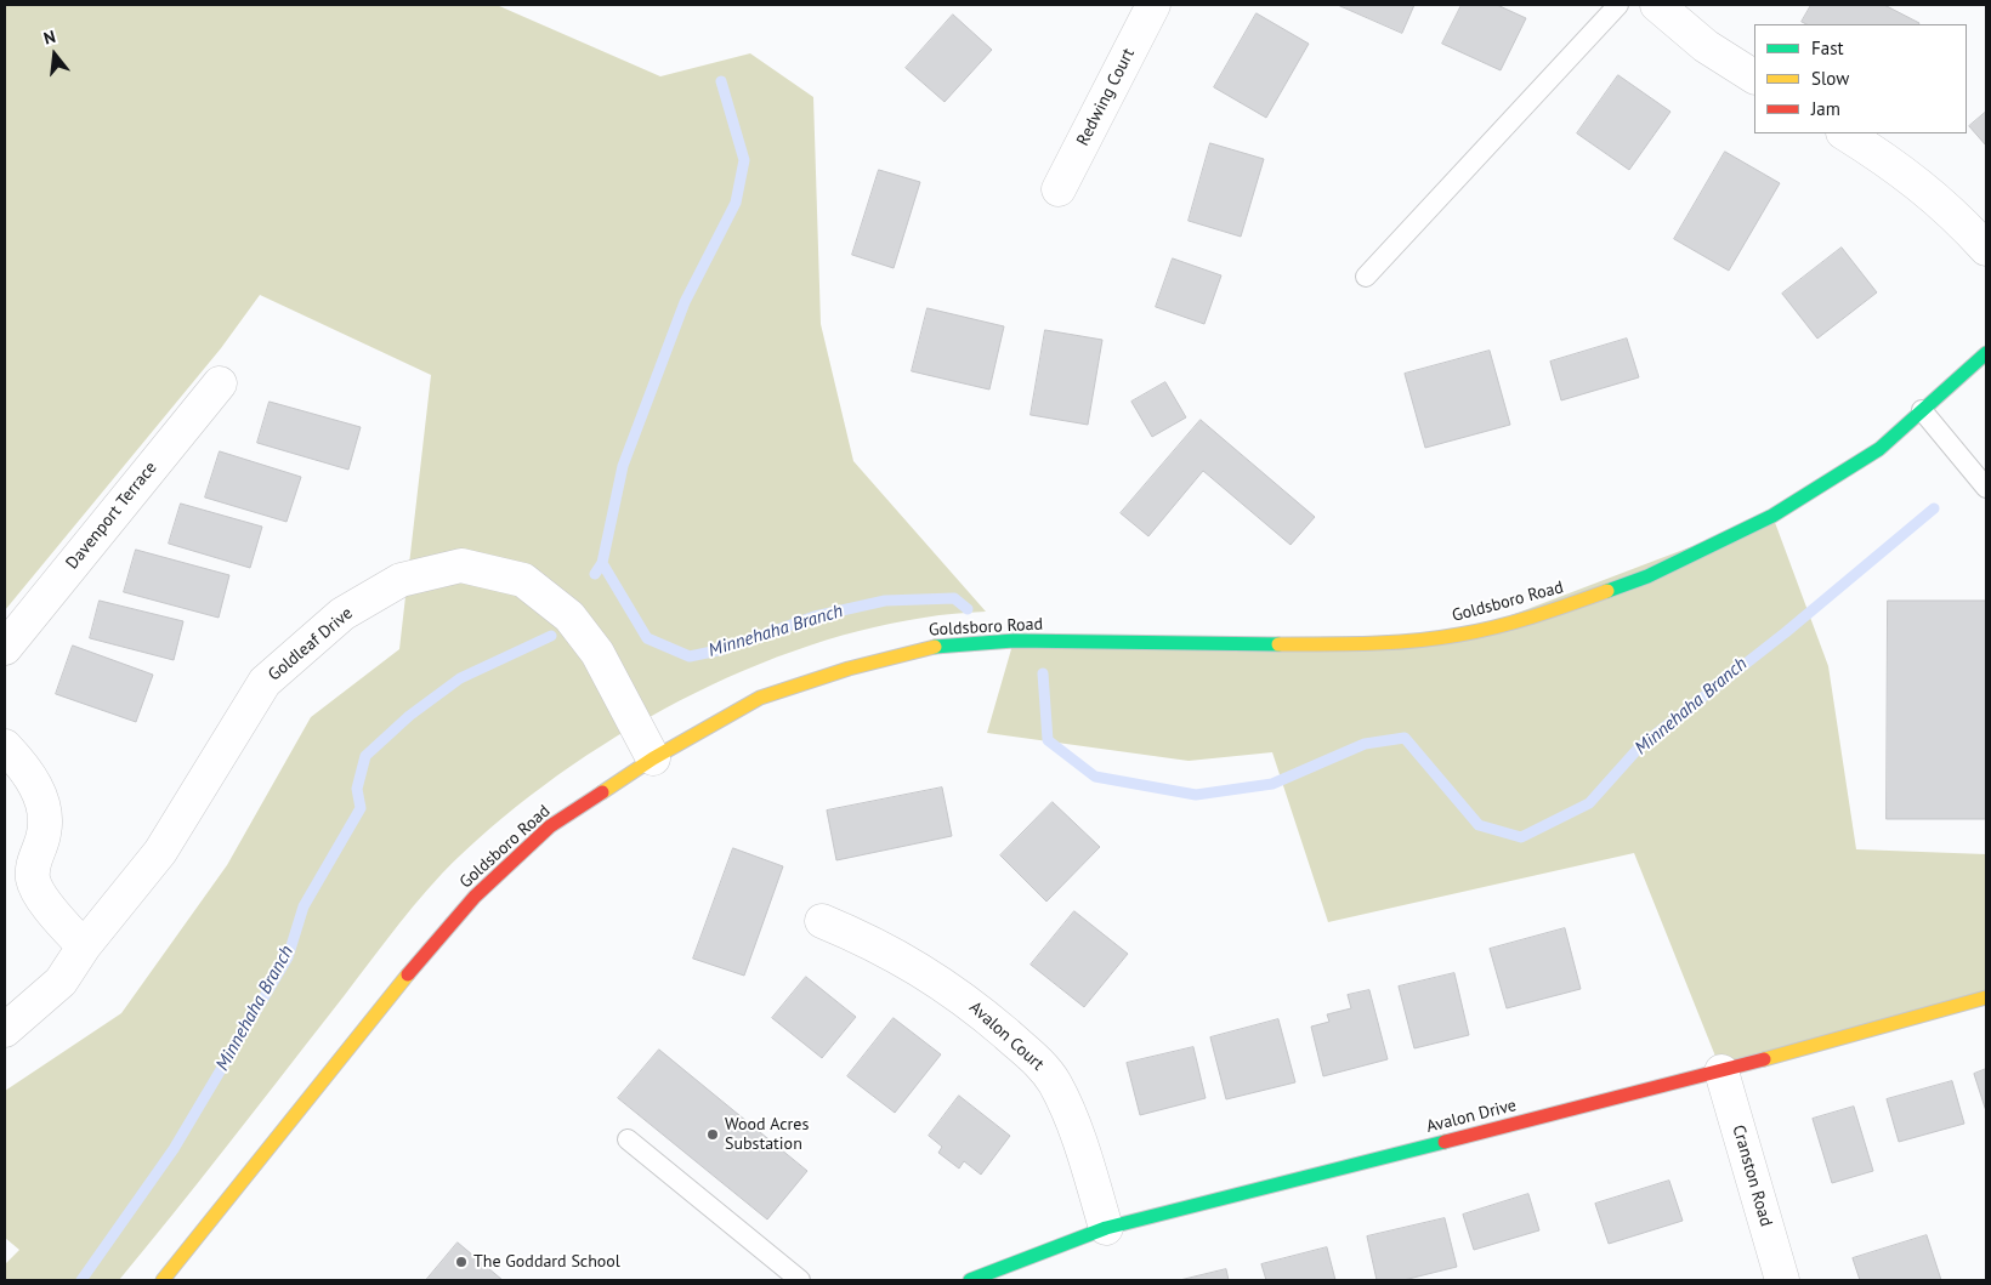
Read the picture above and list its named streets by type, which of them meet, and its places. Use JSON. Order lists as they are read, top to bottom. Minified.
{"streets":{"main road":["Goldsboro Road","Avalon Drive"],"street":["Redwing Court","Davenport Terrace","Goldleaf Drive","Avalon Court","Cranston Road"]},"crossings":[["Goldsboro Road","Goldleaf Drive"],["Avalon Court","Avalon Drive"],["Avalon Drive","Cranston Road"]],"water":["Minnehaha Branch"],"places":["Wood Acres Substation","The Goddard School"],"legend":["Fast","Slow","Jam"],"north":"top"}
